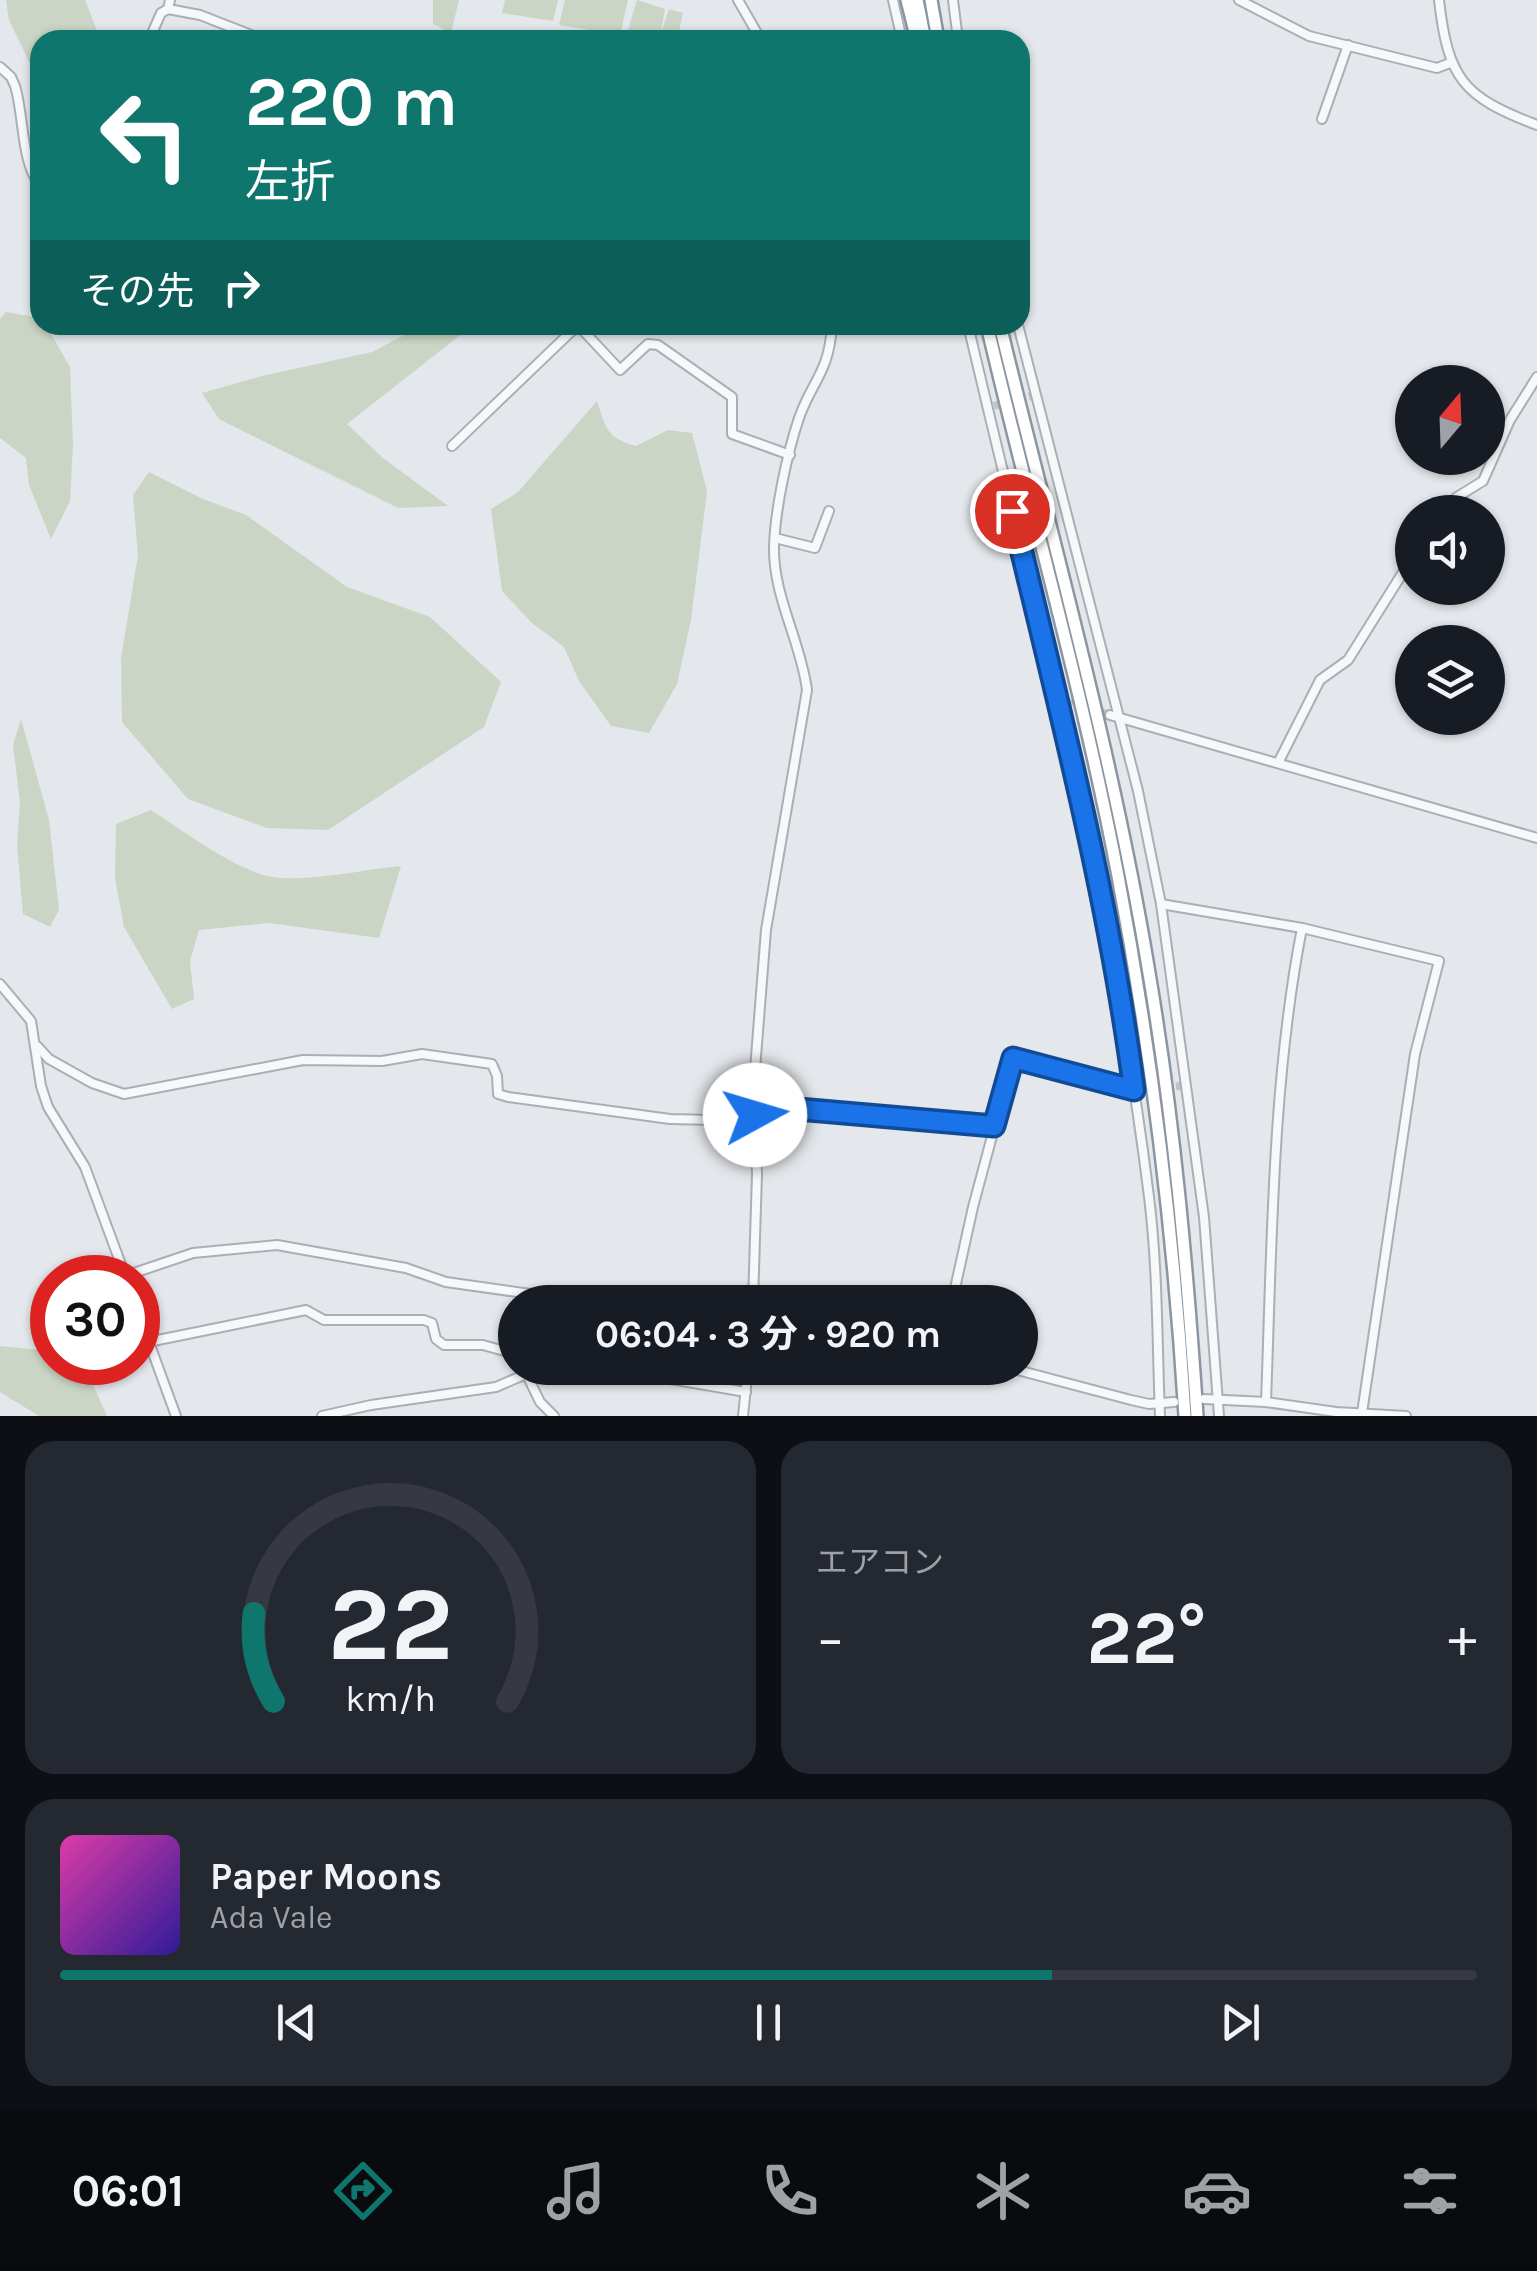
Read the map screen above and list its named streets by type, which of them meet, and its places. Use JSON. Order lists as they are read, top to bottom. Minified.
{"north":"top","page":{"turn":["220 m","左折"],"then":"その先","limit":"30","trip":"06:04 · 3 分 · 920 m","tile":"エアコン","heat":["−","22°","+"],"song":["Paper Moons","Ada Vale"],"tabs":"06:01","gauge":["22","km/h"]}}
